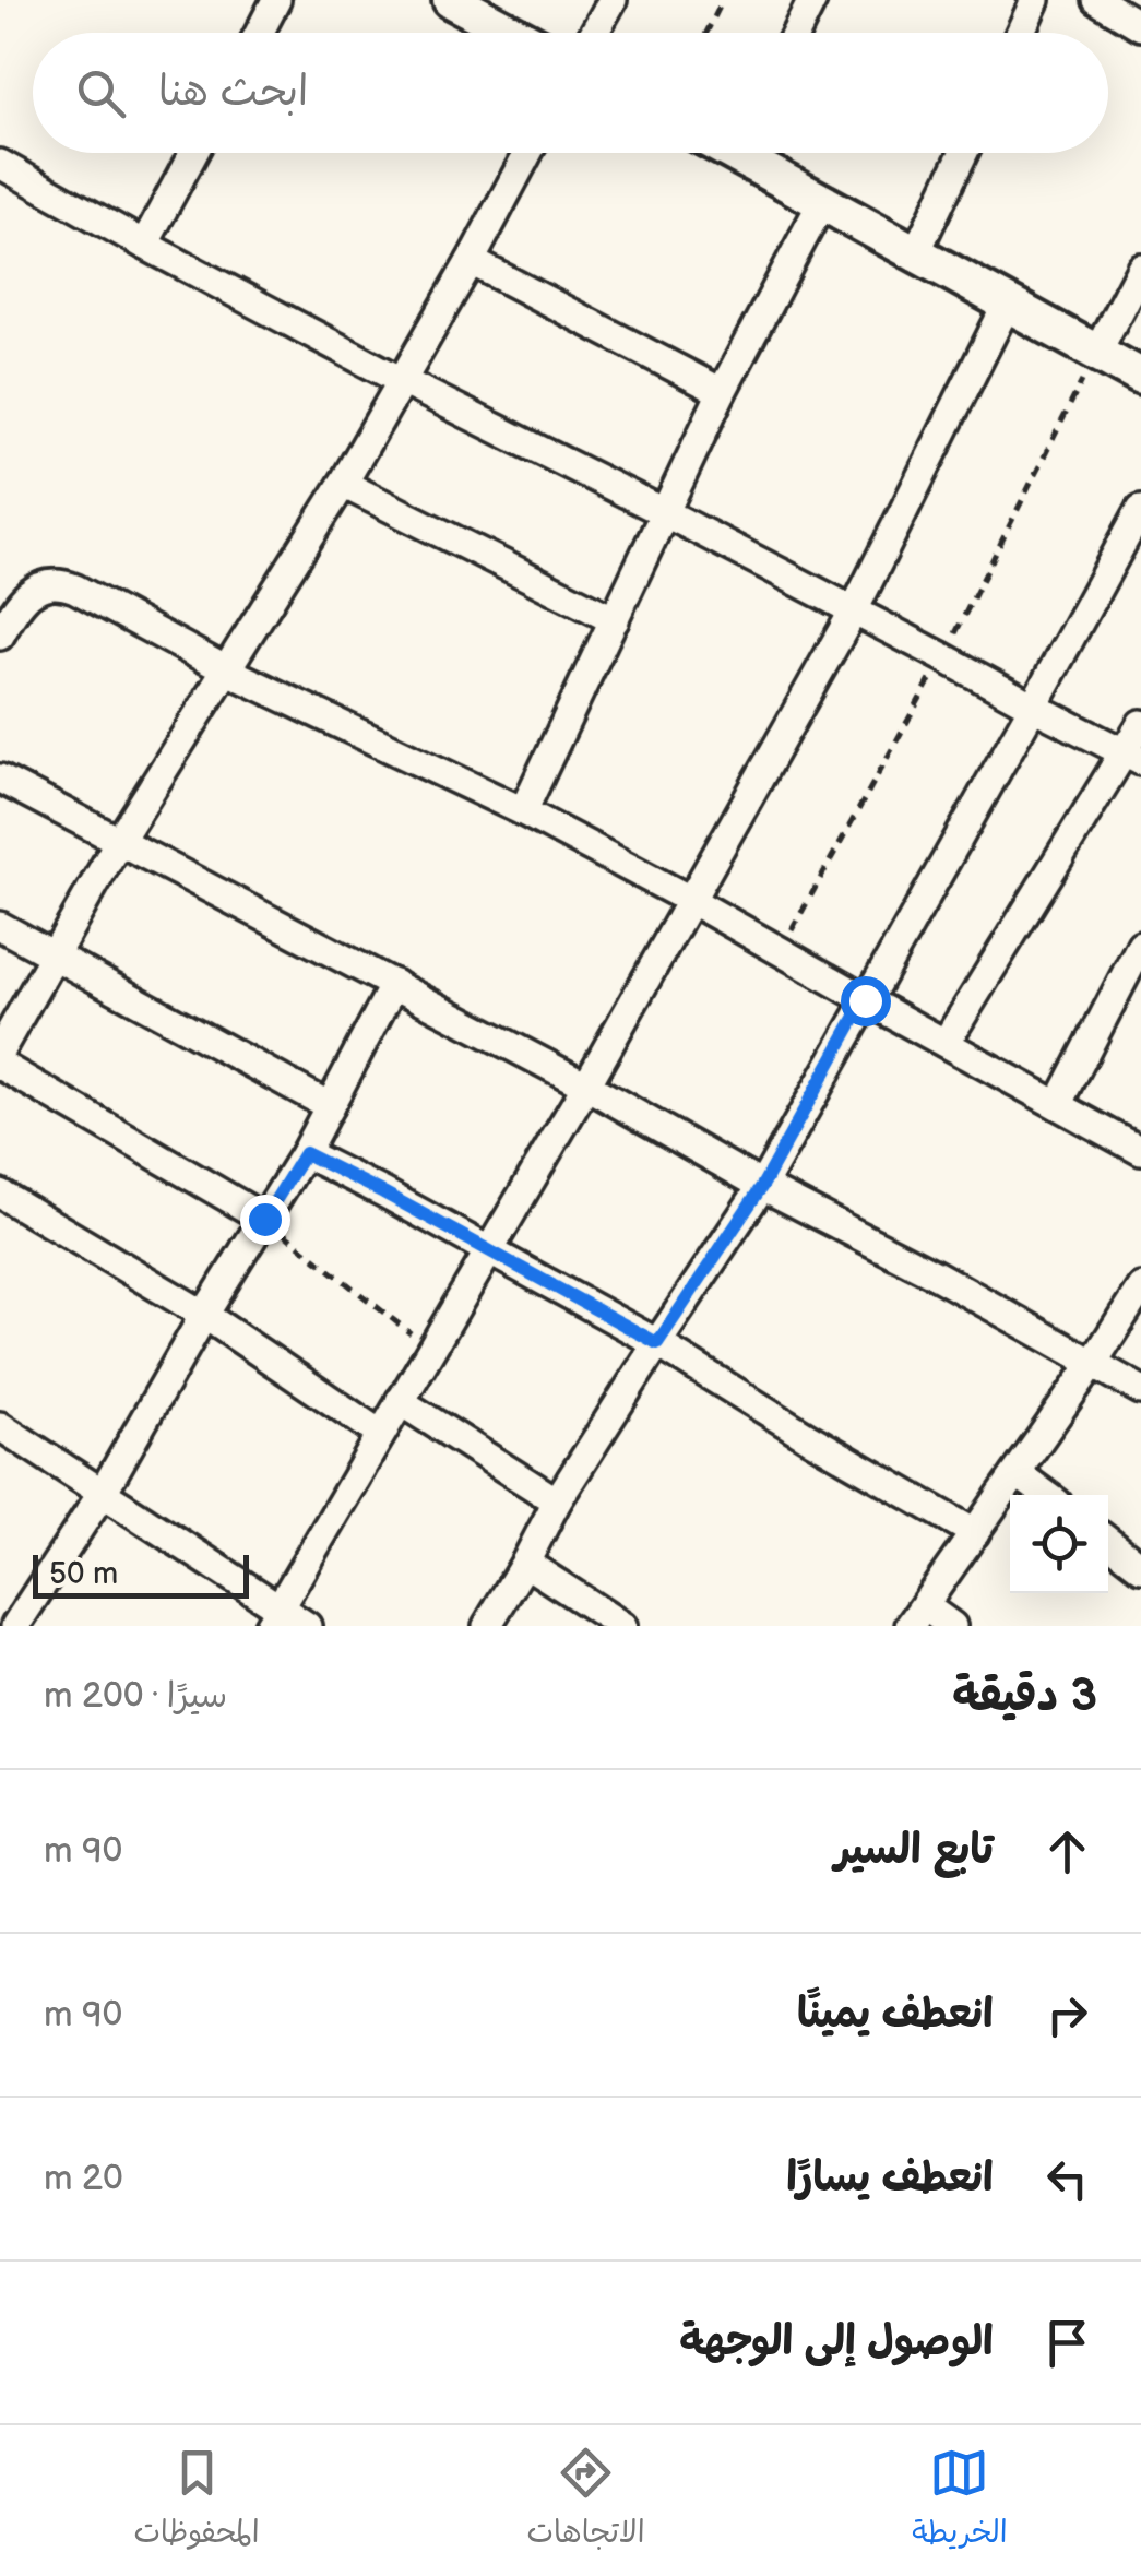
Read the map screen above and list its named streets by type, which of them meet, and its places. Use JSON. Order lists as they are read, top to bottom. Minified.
{"scale_bar":"50 m","page":{"search":"ابحث هنا","scale":"50 m","heading":["3 دقيقة","سيرًا · 200 m"],"list":[["تابع السير","90 m"],["انعطف يمينًا","90 m"],["انعطف يسارًا","20 m"],"الوصول إلى الوجهة"],"nav":["الخريطة","الاتجاهات","المحفوظات"]}}
